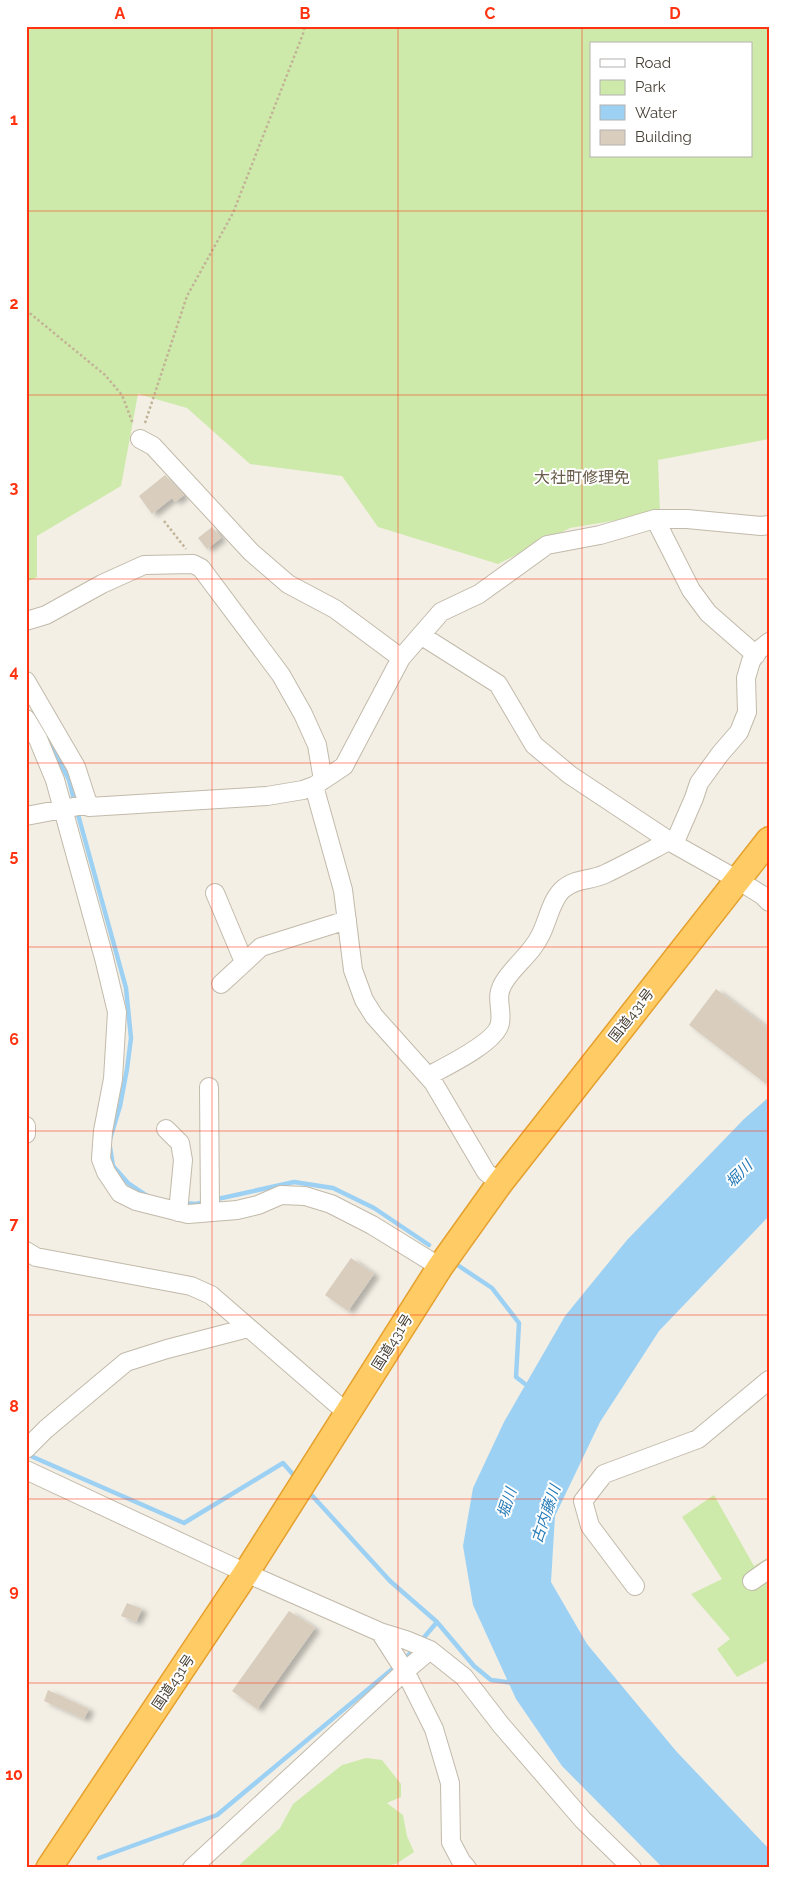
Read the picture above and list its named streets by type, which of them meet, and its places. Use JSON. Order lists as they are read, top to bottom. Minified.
{"streets":{"highway":["国道431号"]},"districts":["大社町修理免"],"water":["堀川","古内藤川"],"legend":["Road","Park","Water","Building"],"grid":{"columns":["A","B","C","D"],"rows":["1","2","3","4","5","6","7","8","9","10"]}}
